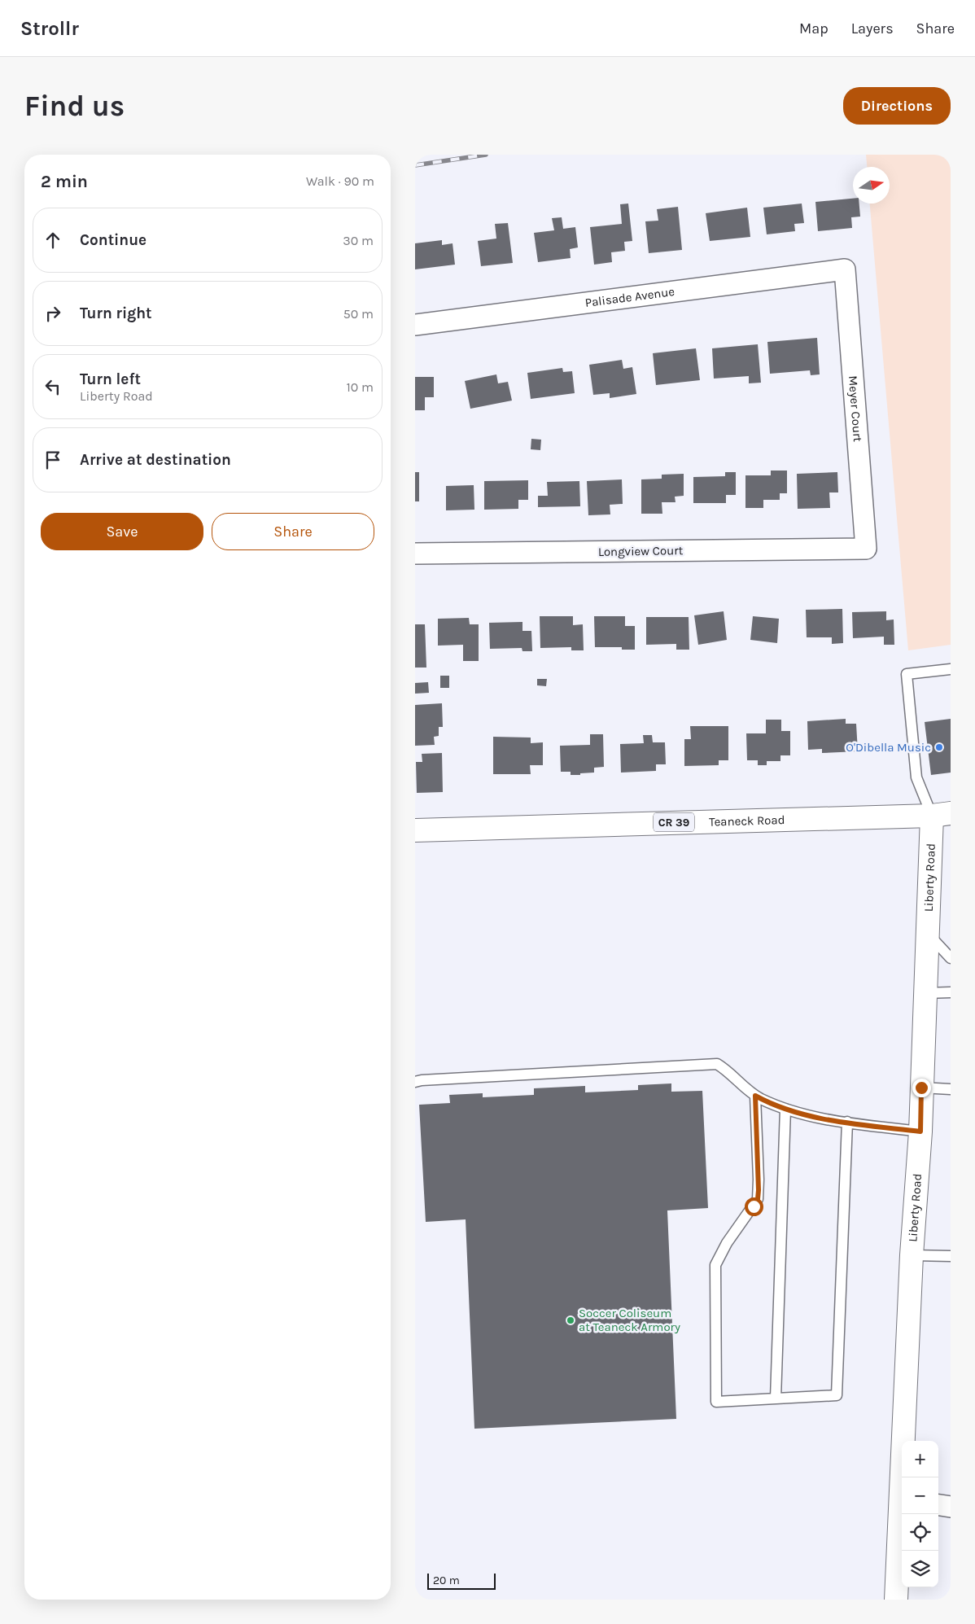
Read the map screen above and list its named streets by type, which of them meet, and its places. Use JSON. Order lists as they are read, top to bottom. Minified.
{"streets":{"main road":["Teaneck Road","CR 39","Liberty Road"],"street":["Palisade Avenue","Meyer Court","Longview Court"]},"crossings":[["Palisade Avenue","Meyer Court"],["Meyer Court","Longview Court"],["Teaneck Road","Liberty Road"]],"places":["O'Dibella Music","Soccer Coliseum at Teaneck Armory"],"scale_bar":"20 m","north":"right","page":{"header":"Strollr","nav":["Map","Layers","Share"],"buttons":["Directions",["Save","Share"]],"title":"Find us","heading":["2 min","Walk · 90 m"],"list":[["Continue","30 m"],["Turn right","50 m"],["Turn left","Liberty Road","10 m"],"Arrive at destination"],"map_buttons":["+","−"],"scale":"20 m"}}
